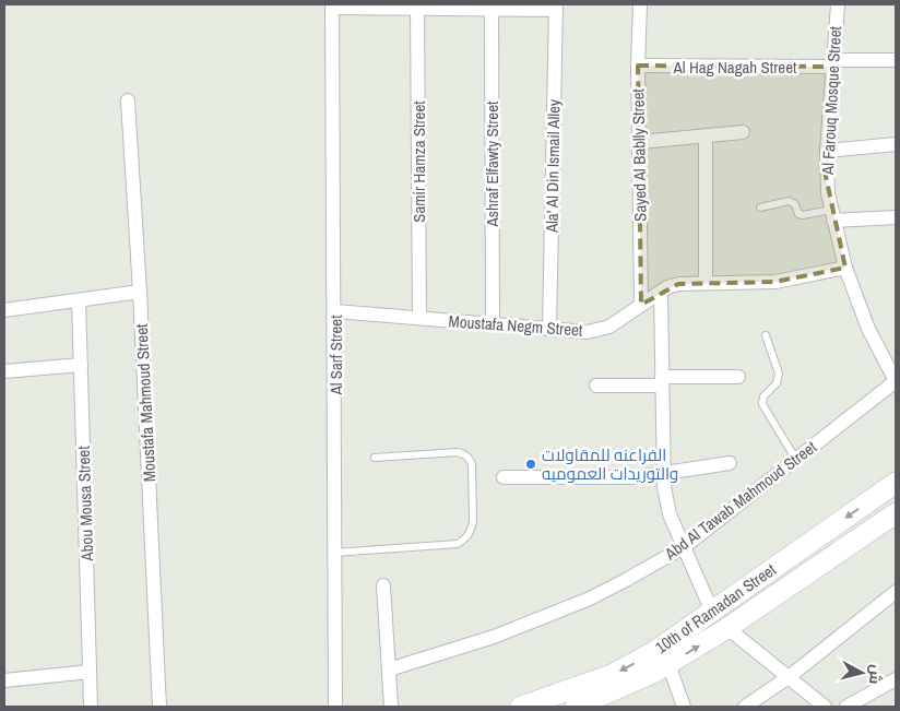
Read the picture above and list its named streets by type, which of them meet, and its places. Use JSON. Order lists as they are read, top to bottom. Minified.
{"streets":{"main road":["10th of Ramadan Street"],"street":["Al Hag Nagah Street","Al Farouq Mosque Street","Sayed Al Bablly Street","Samir Hamza Street","Ashraf Elfawty Street","Ala' Al Din Ismail Alley","Moustafa Negm Street","Al Sarf Street","Moustafa Mahmoud Street","Abd Al Tawab Mahmoud Street","Abou Mousa Street"]},"crossings":[["Al Hag Nagah Street","Al Farouq Mosque Street"],["Al Hag Nagah Street","Sayed Al Bablly Street"],["Al Farouq Mosque Street","Moustafa Negm Street"],["Al Farouq Mosque Street","Abd Al Tawab Mahmoud Street"],["Sayed Al Bablly Street","Moustafa Negm Street"],["Samir Hamza Street","Moustafa Negm Street"],["Ashraf Elfawty Street","Moustafa Negm Street"],["Ala' Al Din Ismail Alley","Moustafa Negm Street"],["Moustafa Negm Street","Al Sarf Street"]],"places":["الفراعنه للمقاولات والتوريدات العموميه"],"north":"right"}
